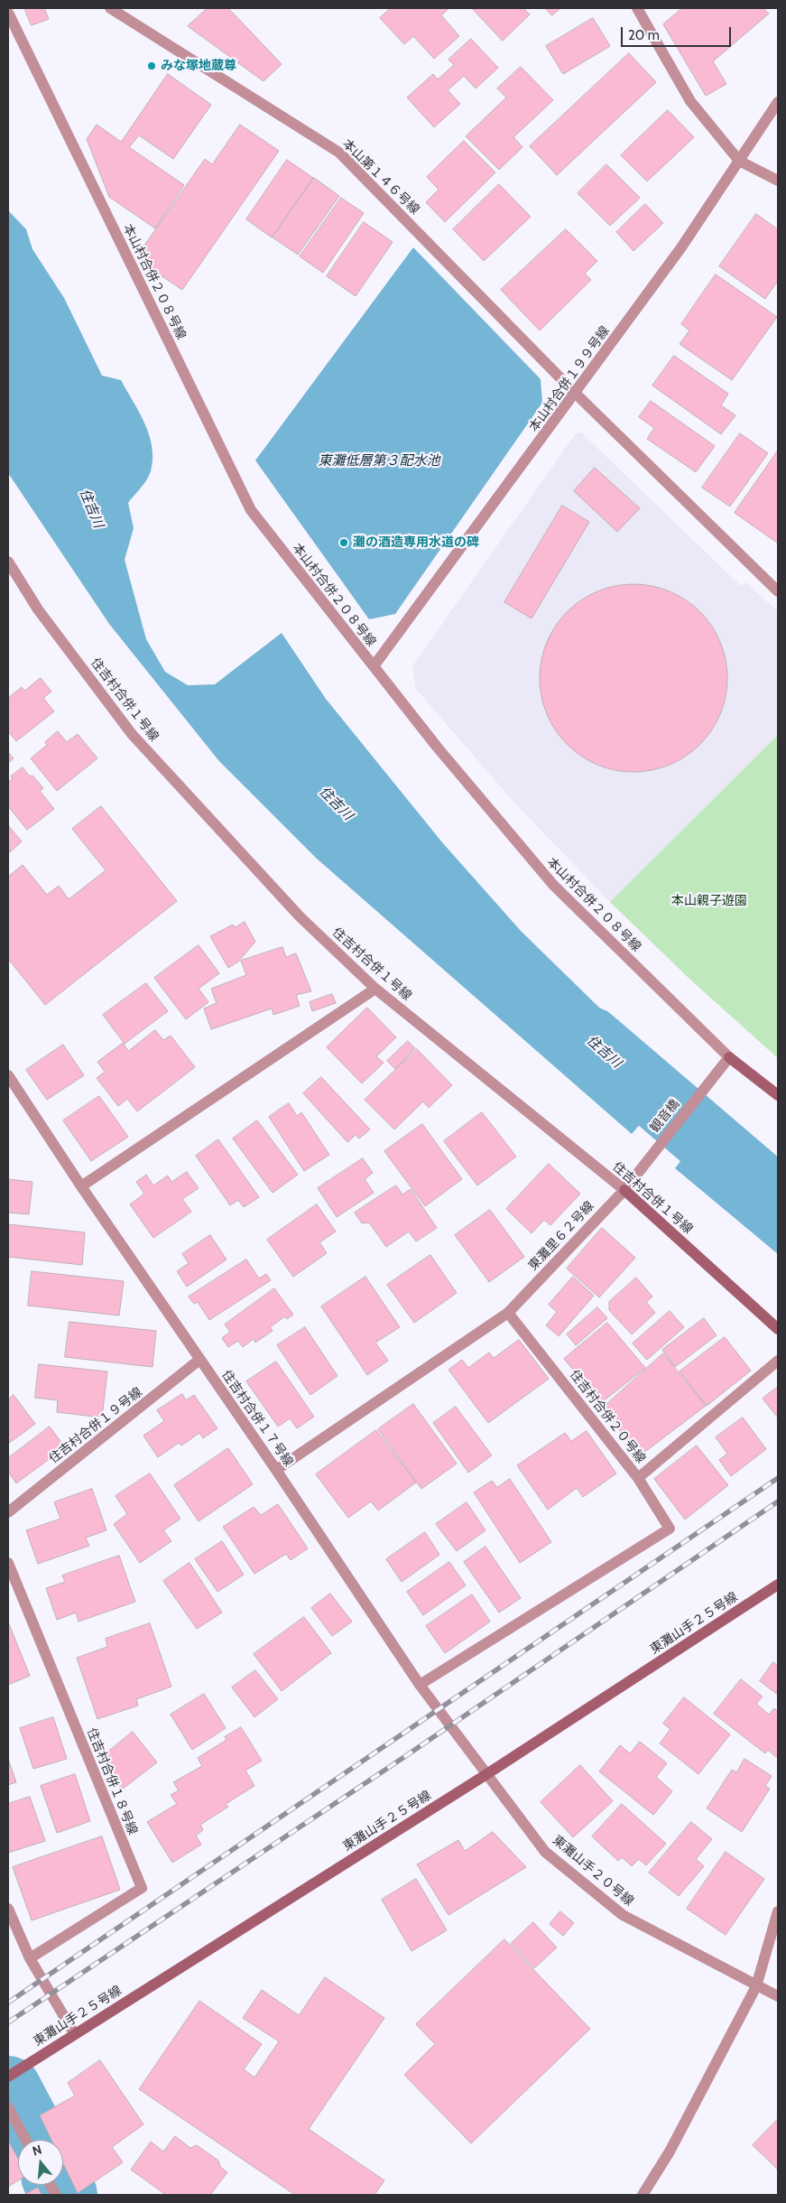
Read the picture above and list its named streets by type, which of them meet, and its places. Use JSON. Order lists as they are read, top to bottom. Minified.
{"streets":{"street":["本山第１４６号線","本山村合併２０８号線","本山村合併１９９号線","住吉村合併１号線","観音橋","東灘里６２号線","住吉村合併２０号線","住吉村合併１７号線","住吉村合併１９号線","東灘山手２５号線","住吉村合併１８号線","東灘山手２０号線"]},"crossings":[["本山第１４６号線","本山村合併１９９号線"],["本山村合併２０８号線","本山村合併１９９号線"],["本山村合併２０８号線","観音橋"],["住吉村合併１号線","東灘里６２号線"],["観音橋","東灘里６２号線"],["東灘里６２号線","住吉村合併２０号線"],["住吉村合併２０号線","住吉村合併１７号線"],["住吉村合併１７号線","住吉村合併１９号線"],["住吉村合併１７号線","東灘山手２５号線"],["住吉村合併１７号線","東灘山手２０号線"],["東灘山手２５号線","東灘山手２０号線"]],"water":["東灘低層第３配水池","住吉川"],"parks":["本山親子遊園"],"places":["みな塚地蔵尊","灘の酒造専用水道の碑"],"scale_bar":"20 m","north":"top"}
